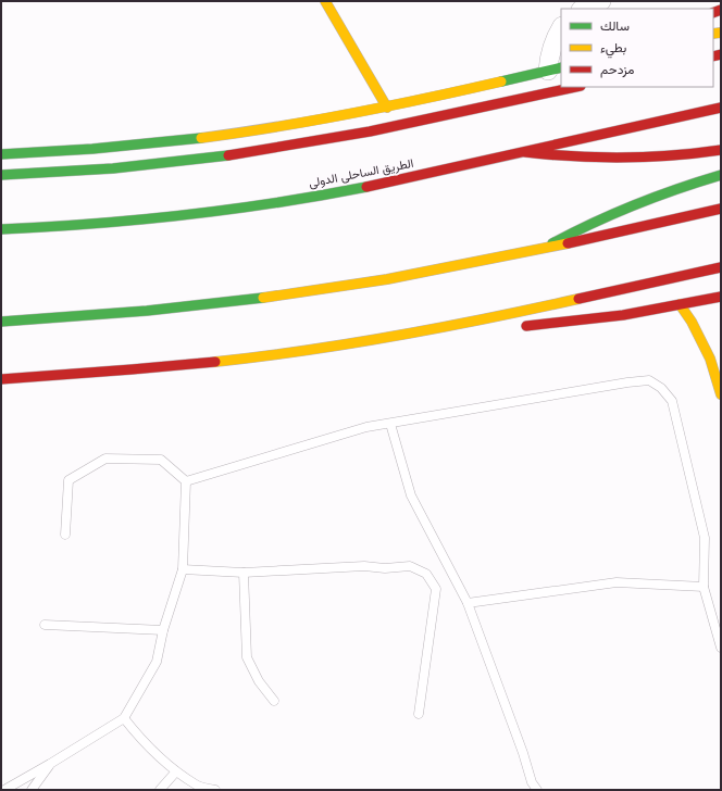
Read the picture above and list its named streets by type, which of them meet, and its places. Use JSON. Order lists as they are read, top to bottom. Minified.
{"streets":{"main road":["الطريق الساحلى الدولى"]},"legend":["سالك","بطيء","مزدحم"]}
